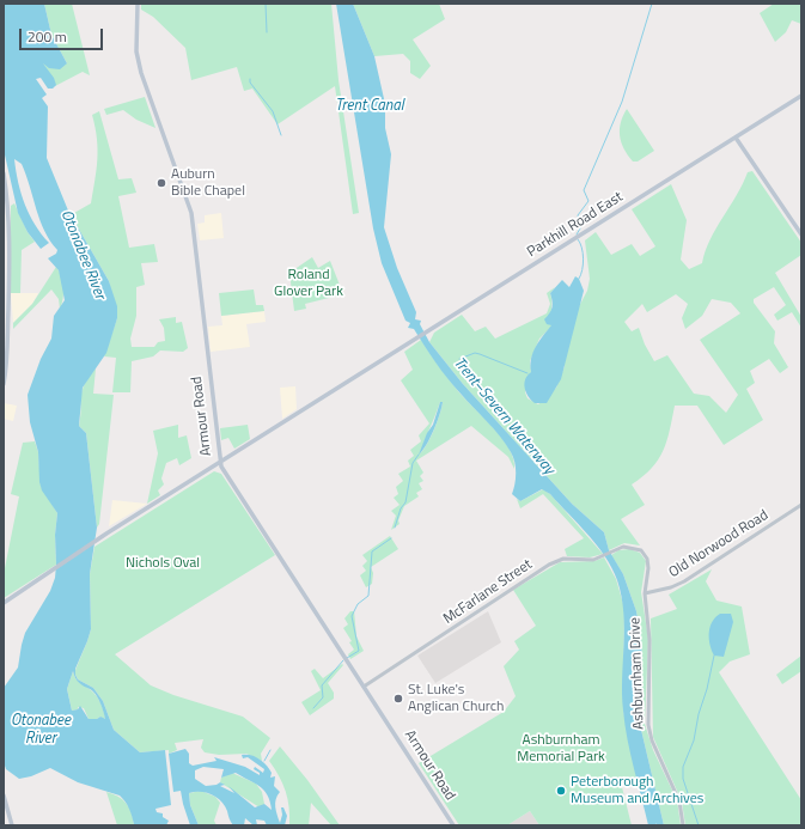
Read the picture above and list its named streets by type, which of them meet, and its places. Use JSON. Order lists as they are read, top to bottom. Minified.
{"streets":{"main road":["Parkhill Road East","Armour Road"],"street":["Old Norwood Road","McFarlane Street","Ashburnham Drive"]},"crossings":[["Parkhill Road East","Armour Road"],["Armour Road","McFarlane Street"],["Old Norwood Road","Ashburnham Drive"],["McFarlane Street","Ashburnham Drive"]],"water":["Trent Canal","Otonabee River","Trent–Severn Waterway"],"parks":["Roland Glover Park","Nichols Oval","Ashburnham Memorial Park"],"places":["Auburn Bible Chapel","St. Luke's Anglican Church","Peterborough Museum and Archives"],"scale_bar":"200 m"}
